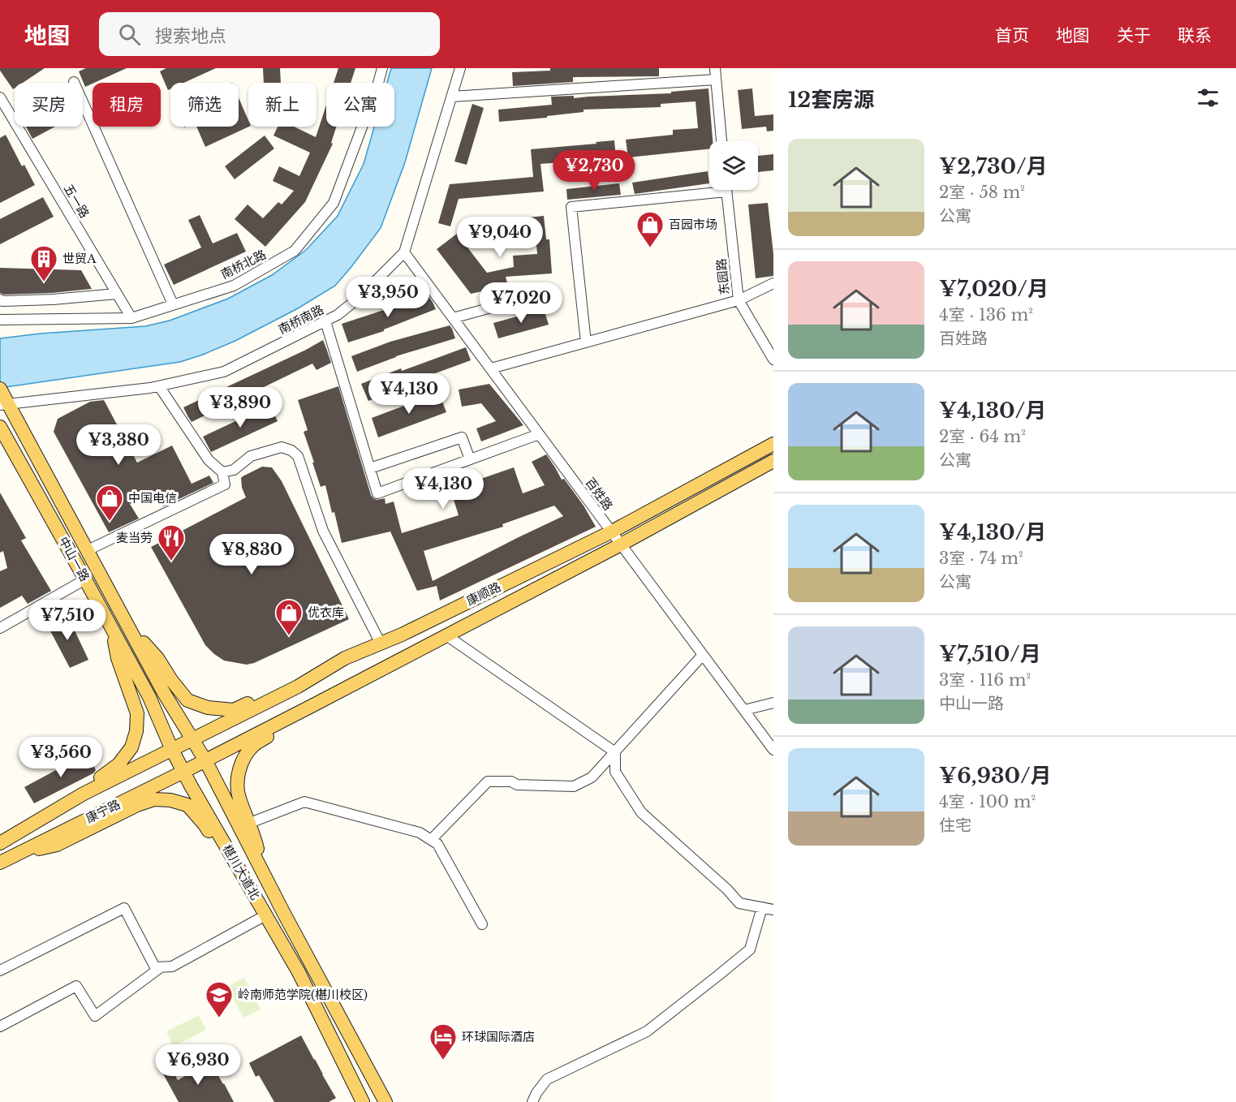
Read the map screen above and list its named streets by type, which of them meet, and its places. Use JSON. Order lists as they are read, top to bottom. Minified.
{"streets":{"main road":["中山一路","康顺路","康宁路","椹川大道北"],"street":["五一路","南桥北路","东园路","南桥南路","百姓路"]},"crossings":[["五一路","南桥北路"],["南桥南路","百姓路"],["百姓路","康顺路"],["中山一路","康宁路"],["中山一路","椹川大道北"],["康顺路","康宁路"],["康顺路","椹川大道北"],["康宁路","椹川大道北"]],"places":{"shop":["百园市场","中国电信","优衣库"],"building":["世贸A"],"restaurant":["麦当劳"],"school or university":["岭南师范学院(椹川校区)"],"hotel":["环球国际酒店"]},"page":{"header":"地图","search":"搜索地点","nav":["首页","地图","关于","联系"],"heading":"12套房源","chip":["买房","租房","筛选","新上","公寓"],"list":[{"name":"¥2,730/月","note":"2室 · 58 m² · 公寓"},{"name":"¥7,020/月","note":"4室 · 136 m² · 百姓路"},{"name":"¥4,130/月","note":"2室 · 64 m² · 公寓"},{"name":"¥4,130/月","note":"3室 · 74 m² · 公寓"},{"name":"¥7,510/月","note":"3室 · 116 m² · 中山一路"},{"name":"¥6,930/月","note":"4室 · 100 m² · 住宅"}],"price":["¥2,730","¥9,040","¥3,950","¥7,020","¥4,130","¥3,890","¥3,380","¥4,130","¥8,830","¥7,510","¥3,560","¥6,930"]}}
